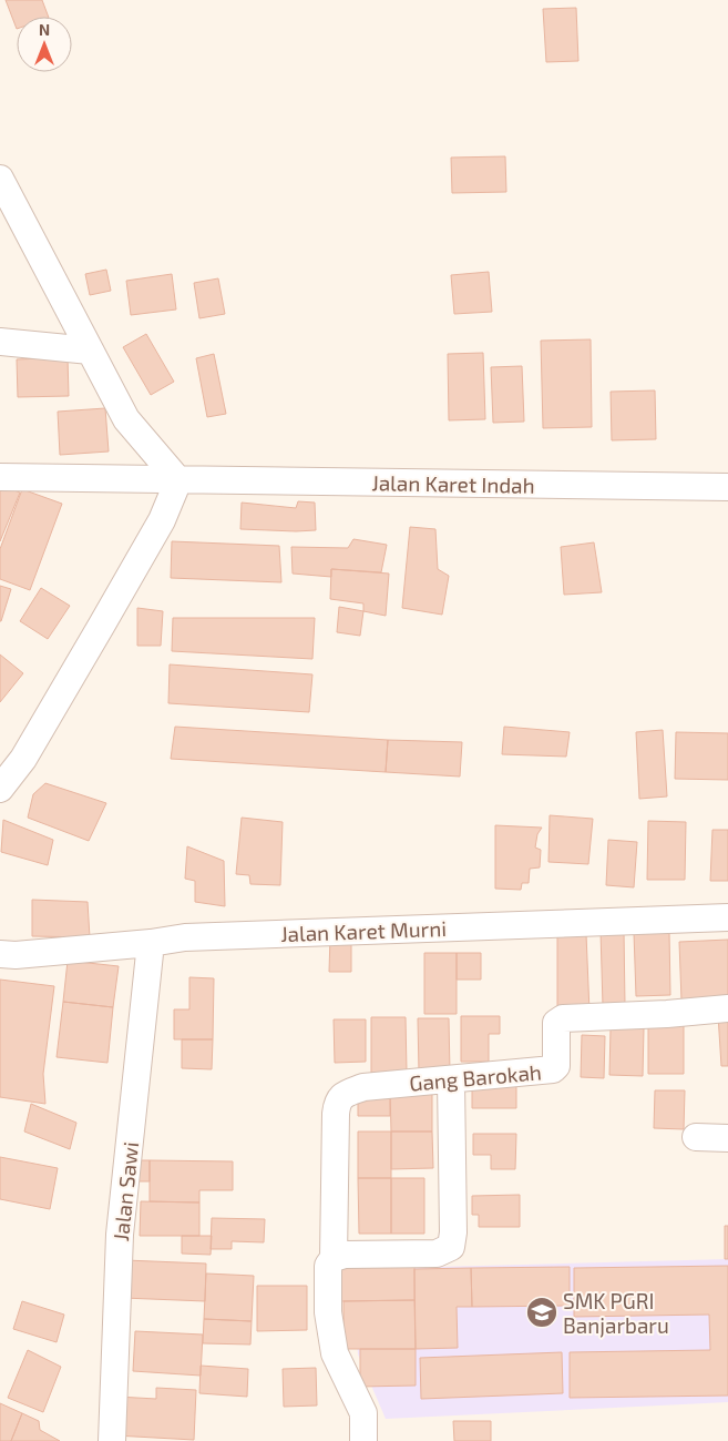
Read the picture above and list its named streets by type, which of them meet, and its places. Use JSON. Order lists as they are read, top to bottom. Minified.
{"streets":{"street":["Jalan Karet Indah","Jalan Karet Murni","Gang Barokah","Jalan Sawi"]},"crossings":[["Jalan Karet Murni","Jalan Sawi"]],"places":{"school or university":["SMK PGRI Banjarbaru"]},"north":"top"}
